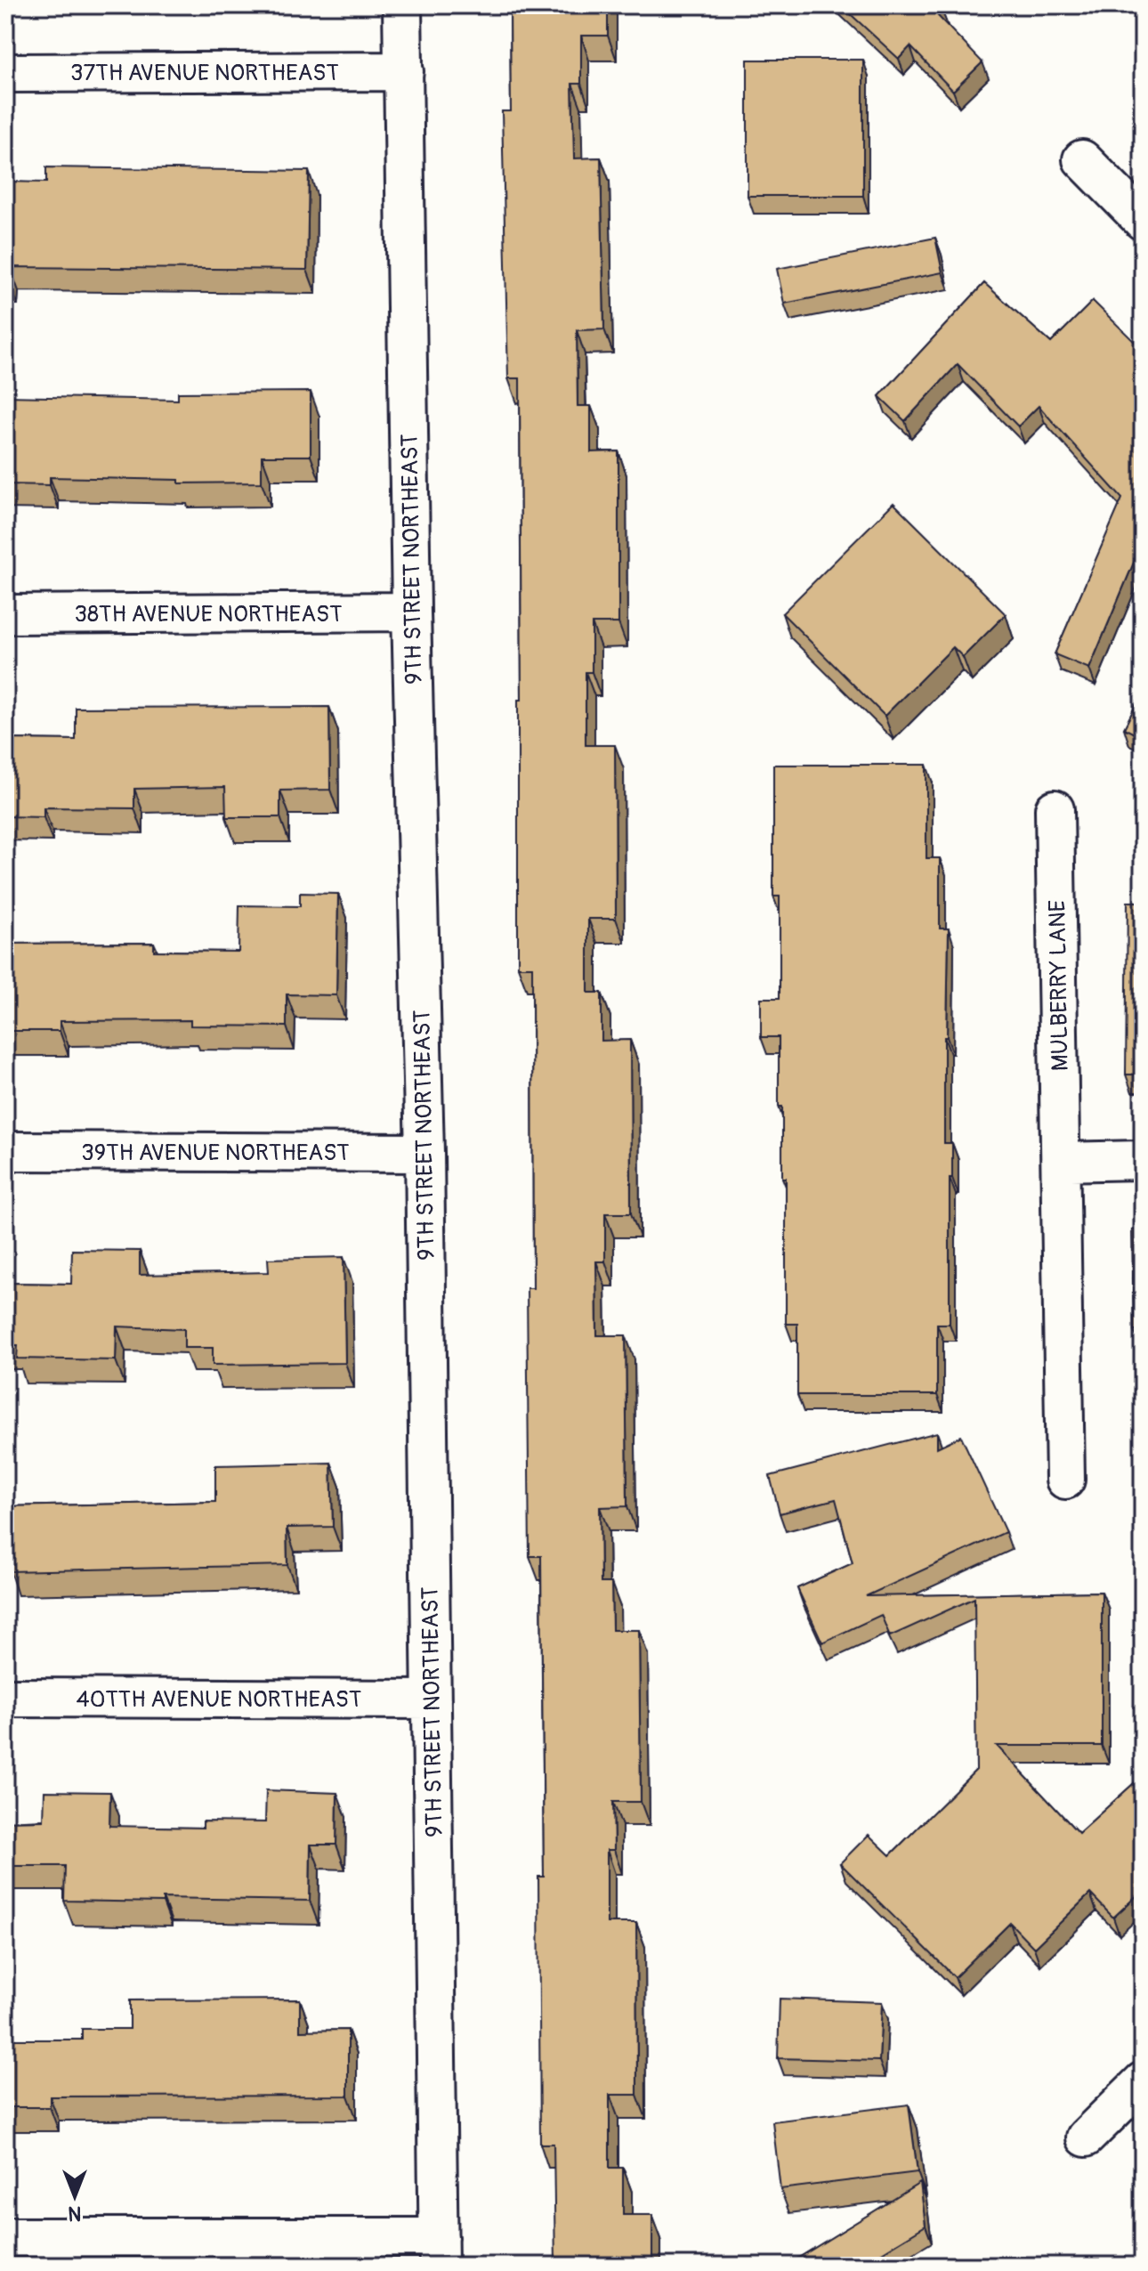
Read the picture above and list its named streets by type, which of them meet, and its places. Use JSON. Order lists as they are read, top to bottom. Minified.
{"streets":{"street":["37TH AVENUE NORTHEAST","9TH STREET NORTHEAST","38TH AVENUE NORTHEAST","MULBERRY LANE","39TH AVENUE NORTHEAST","40TTH AVENUE NORTHEAST"]},"crossings":[["37TH AVENUE NORTHEAST","9TH STREET NORTHEAST"],["9TH STREET NORTHEAST","38TH AVENUE NORTHEAST"],["9TH STREET NORTHEAST","39TH AVENUE NORTHEAST"],["9TH STREET NORTHEAST","40TTH AVENUE NORTHEAST"]],"north":"bottom"}
